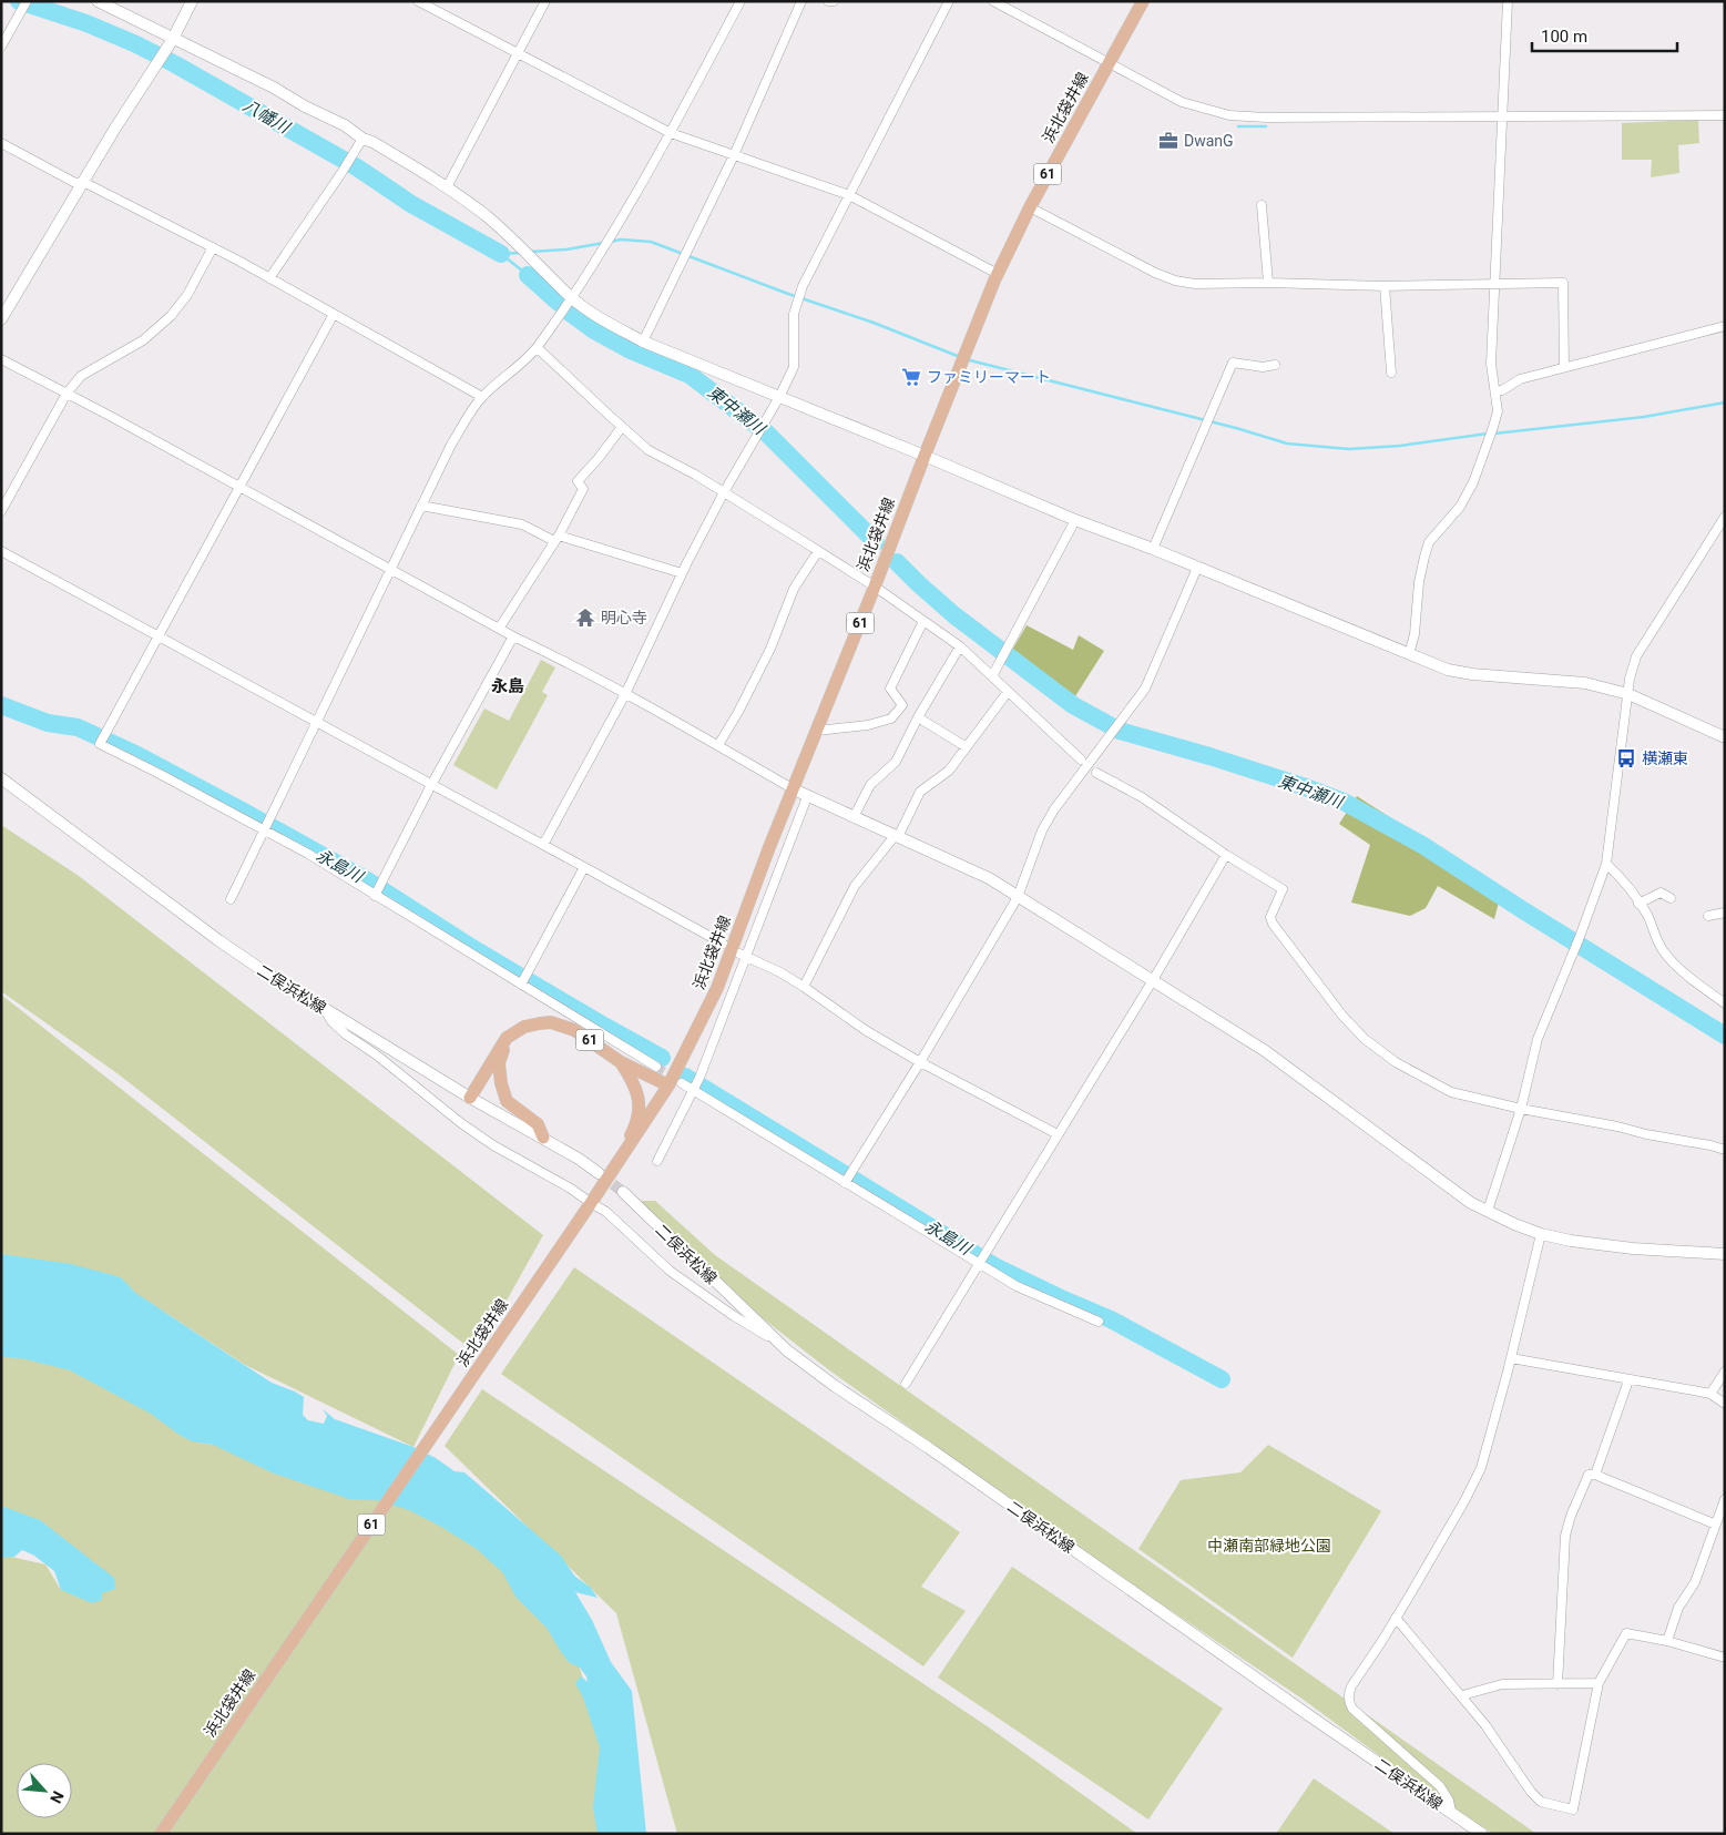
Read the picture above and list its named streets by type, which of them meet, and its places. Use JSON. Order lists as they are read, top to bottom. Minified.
{"streets":{"main road":["浜北袋井線","61"],"street":["二俣浜松線"]},"crossings":[["浜北袋井線","61"]],"districts":["永島"],"water":["八幡川","東中瀬川","永島川"],"parks":["中瀬南部緑地公園"],"places":{"office":["DwanG"],"supermarket":["ファミリーマート"],"temple":["明心寺"],"bus stop":["横瀬東"]},"scale_bar":"100 m","north":"bottom right"}
